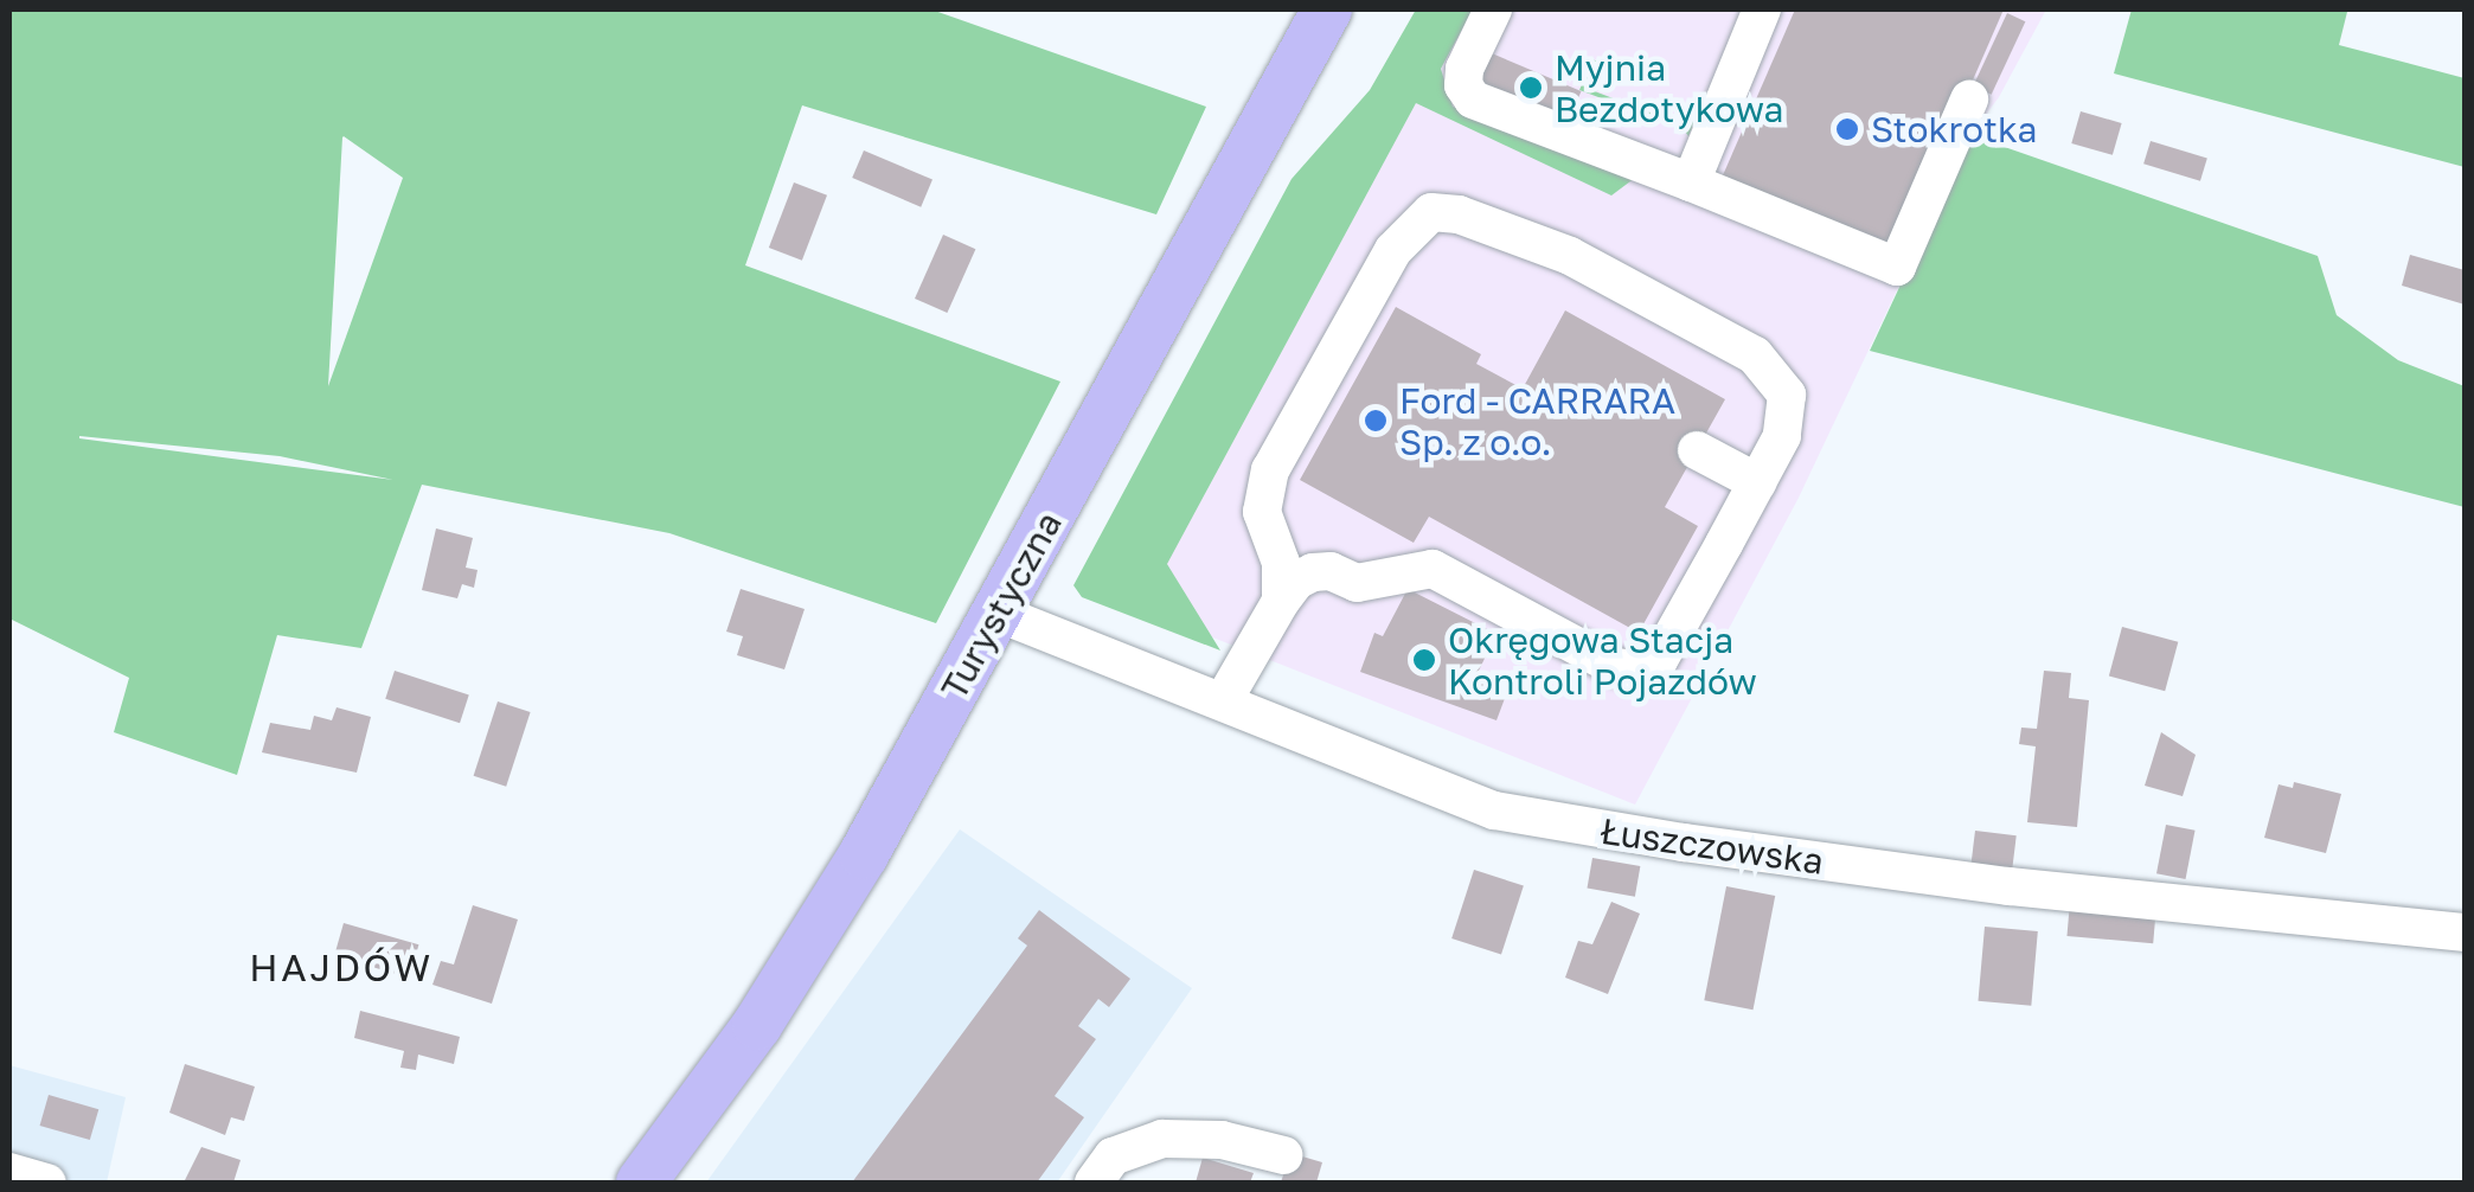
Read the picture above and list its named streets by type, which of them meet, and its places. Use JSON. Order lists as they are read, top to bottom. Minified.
{"streets":{"main road":["Turystyczna"],"street":["Łuszczowska"]},"crossings":[["Turystyczna","Łuszczowska"]],"districts":["HAJDÓW"],"places":["Myjnia Bezdotykowa","Stokrotka","Ford - CARRARA Sp. z o.o.","Okręgowa Stacja Kontroli Pojazdów"]}
